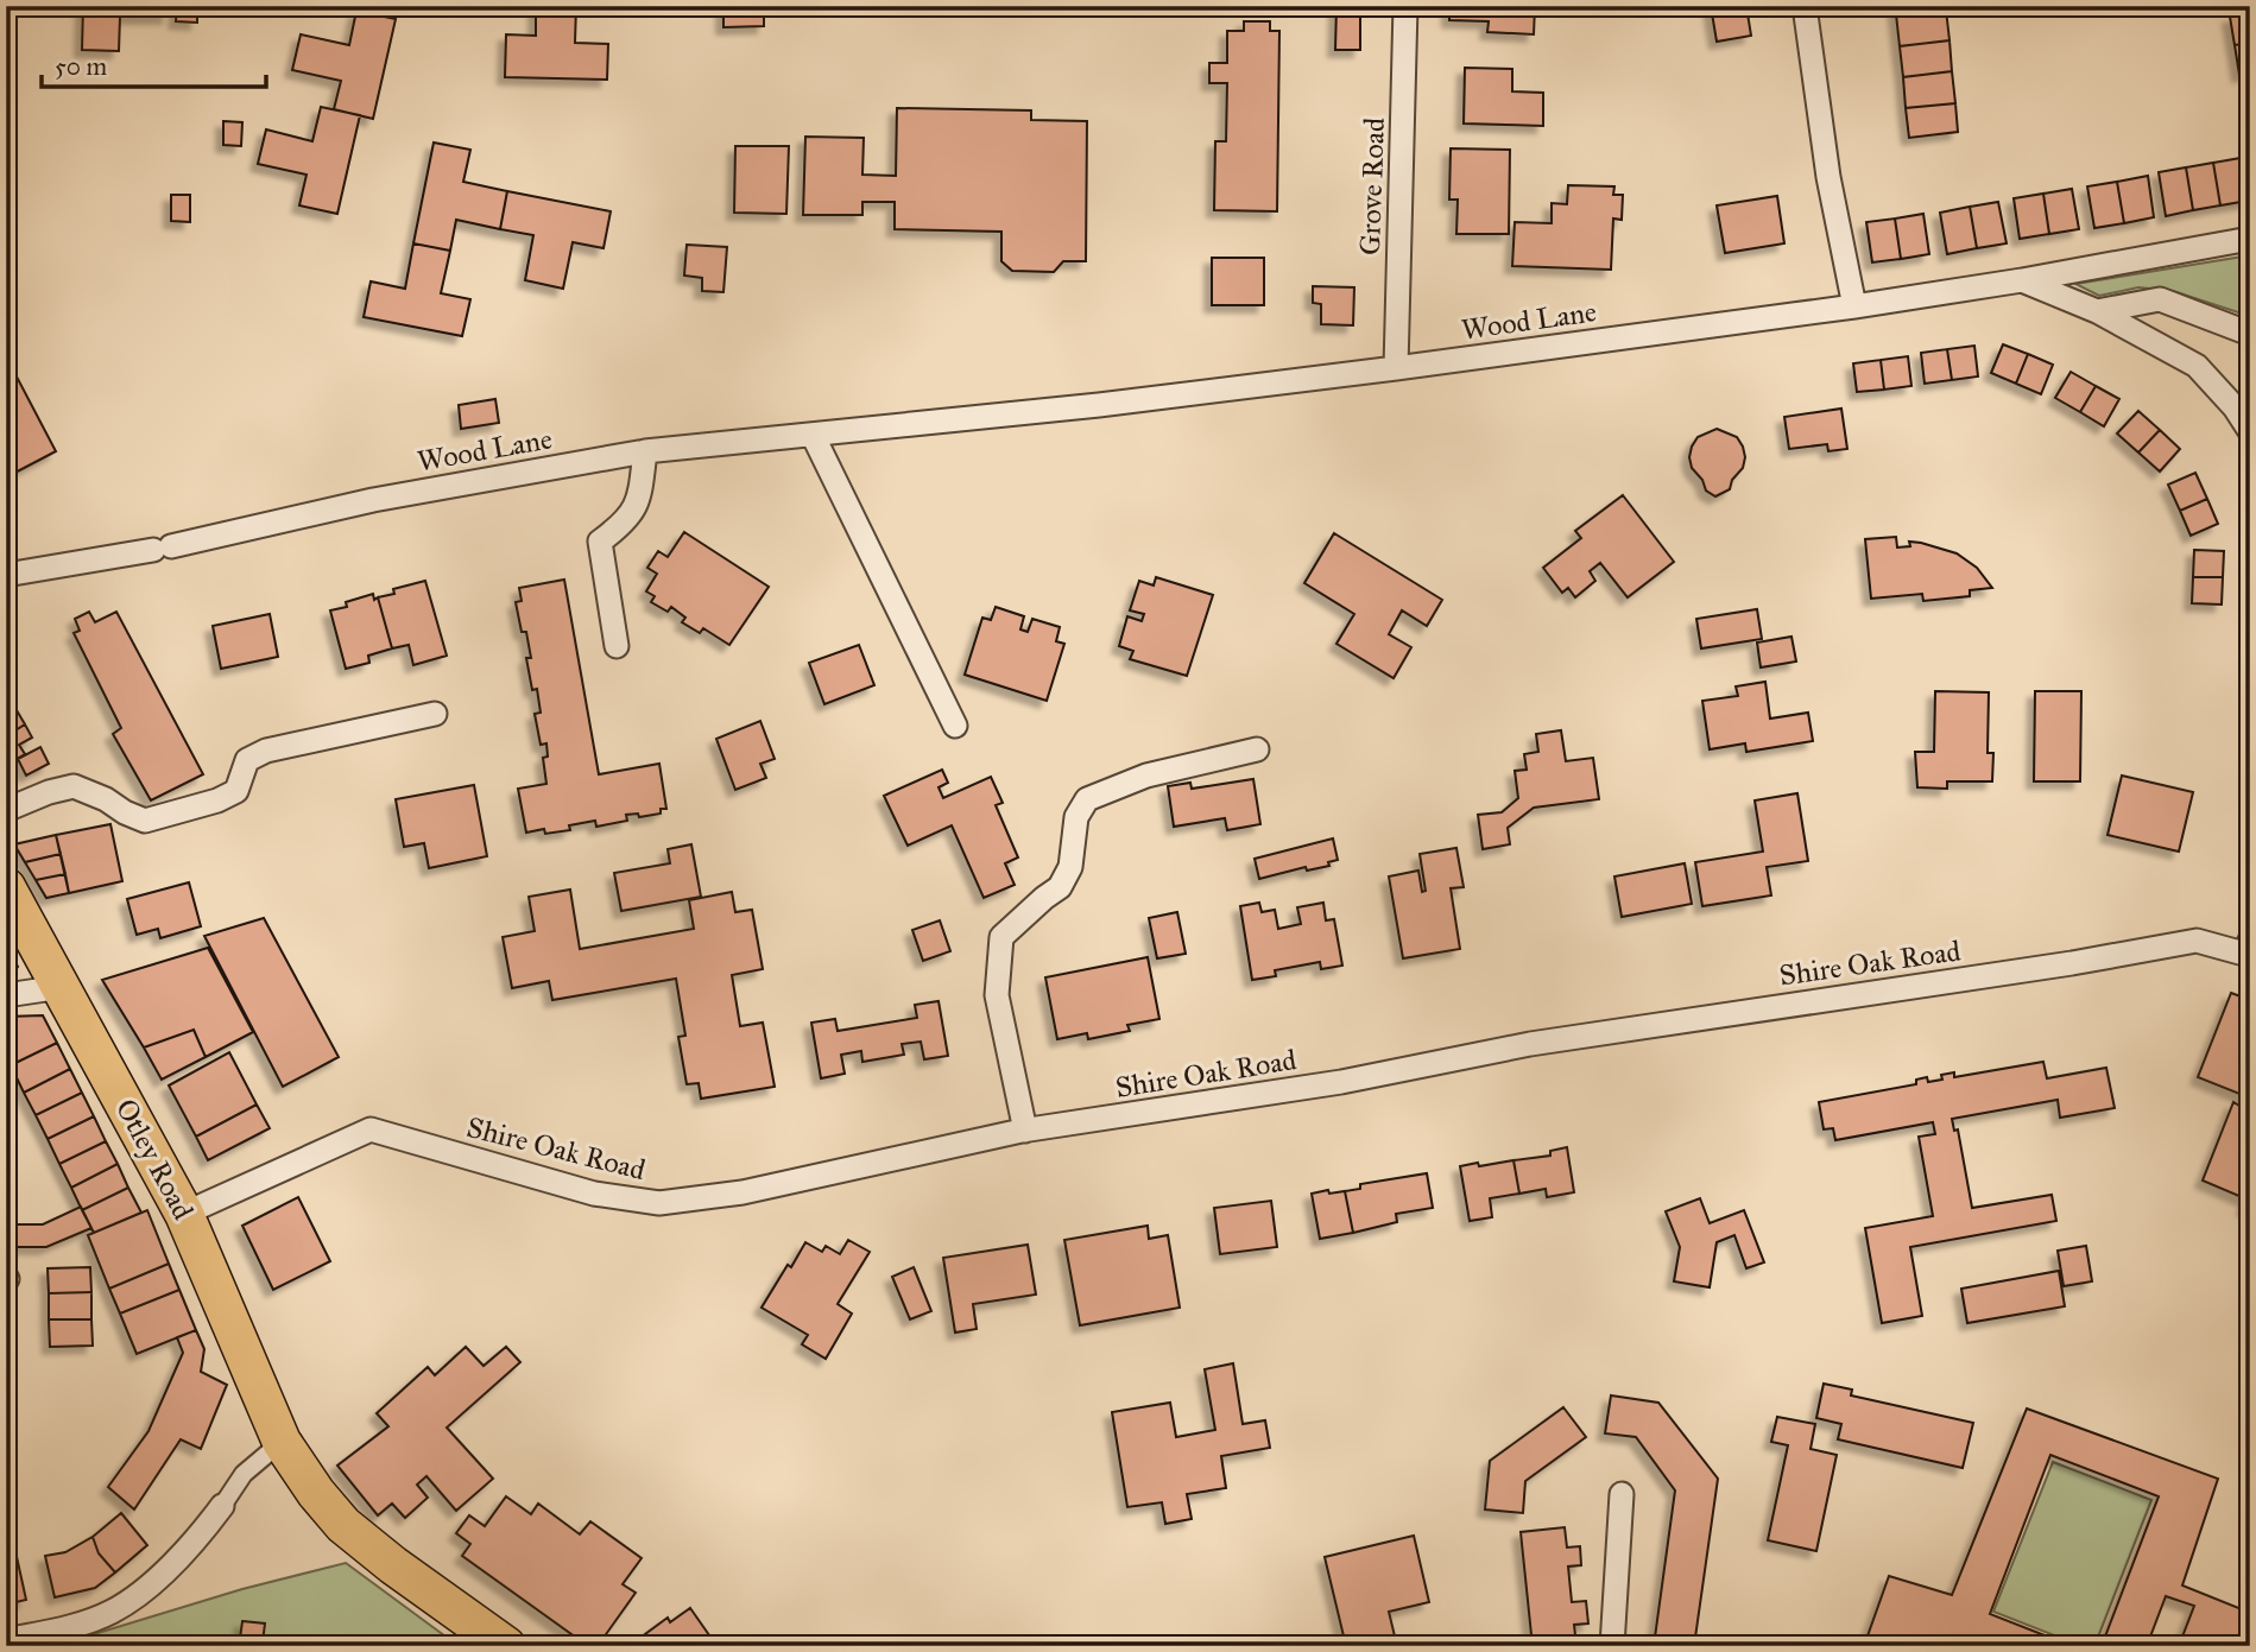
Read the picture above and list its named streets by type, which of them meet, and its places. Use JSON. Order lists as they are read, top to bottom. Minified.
{"streets":{"highway":["Otley Road"],"street":["Grove Road","Wood Lane","Shire Oak Road"]},"crossings":[["Grove Road","Wood Lane"],["Shire Oak Road","Otley Road"]],"scale_bar":"50 m"}
